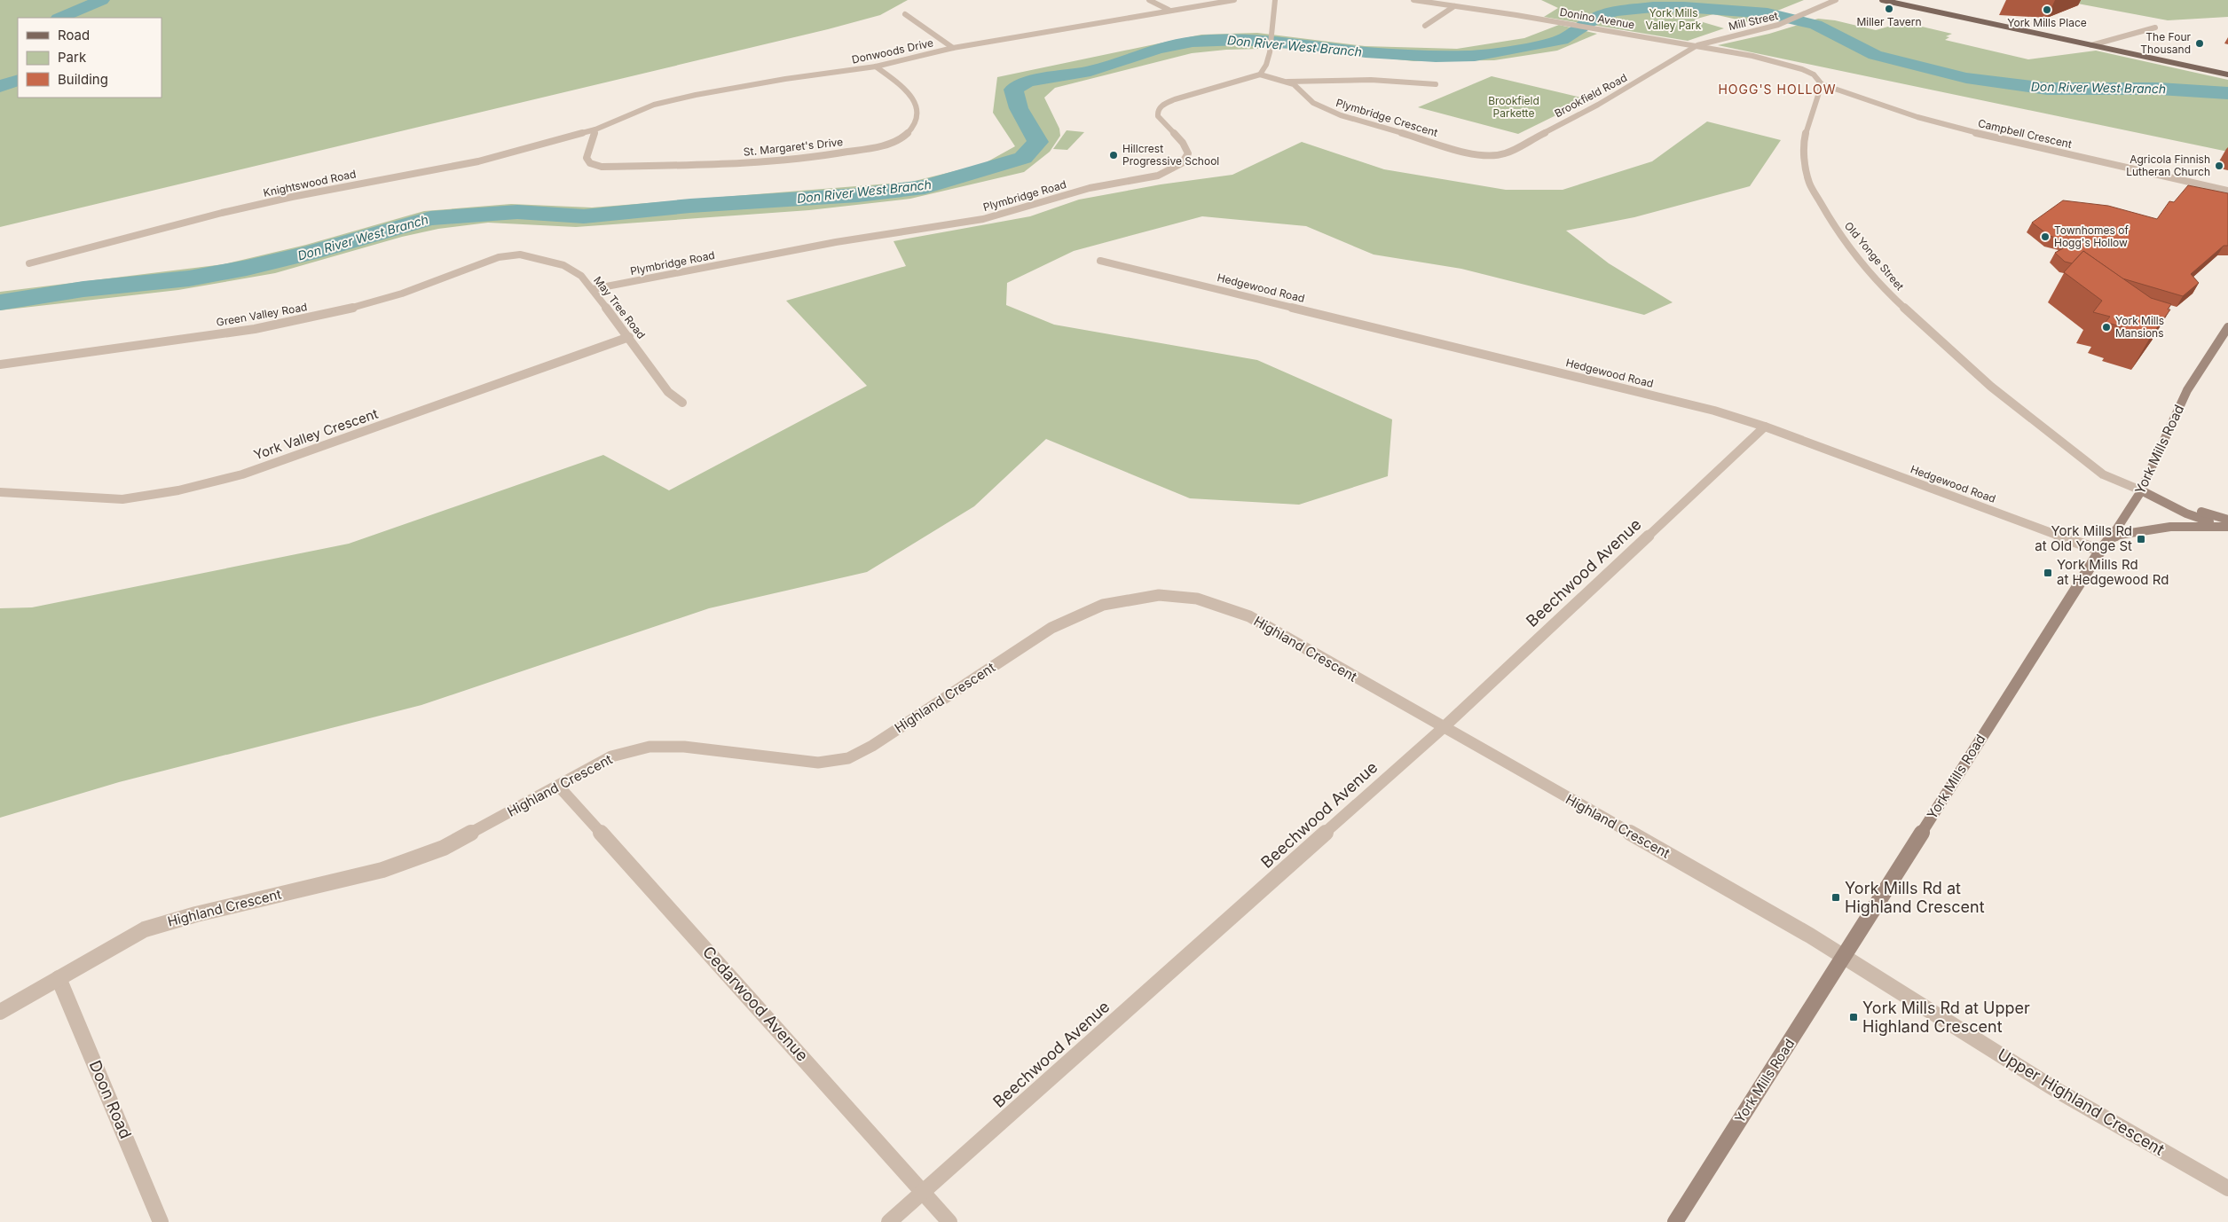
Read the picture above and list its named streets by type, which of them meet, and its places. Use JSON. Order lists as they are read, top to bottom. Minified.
{"streets":{"main road":["York Mills Road"],"street":["Donino Avenue","Mill Street","Donwoods Drive","Brookfield Road","Plymbridge Crescent","Campbell Crescent","St. Margaret's Drive","Knightswood Road","Plymbridge Road","Old Yonge Street","Hedgewood Road","May Tree Road","Green Valley Road","York Valley Crescent","Beechwood Avenue","Highland Crescent","Cedarwood Avenue","Doon Road","Upper Highland Crescent"]},"crossings":[["Donino Avenue","Mill Street"],["Donino Avenue","Brookfield Road"],["Mill Street","Brookfield Road"],["Donwoods Drive","St. Margaret's Drive"],["Donwoods Drive","Knightswood Road"],["Brookfield Road","Plymbridge Crescent"],["Plymbridge Crescent","Plymbridge Road"],["Campbell Crescent","Old Yonge Street"],["St. Margaret's Drive","Knightswood Road"],["Plymbridge Road","May Tree Road"],["Old Yonge Street","York Mills Road"],["Hedgewood Road","York Mills Road"],["Hedgewood Road","Beechwood Avenue"],["May Tree Road","Green Valley Road"],["May Tree Road","York Valley Crescent"],["York Mills Road","Highland Crescent"],["York Mills Road","Upper Highland Crescent"],["Beechwood Avenue","Highland Crescent"],["Beechwood Avenue","Cedarwood Avenue"],["Highland Crescent","Cedarwood Avenue"],["Highland Crescent","Doon Road"],["Highland Crescent","Upper Highland Crescent"]],"districts":["HOGG'S HOLLOW"],"water":["Don River West Branch"],"parks":["York Mills Valley Park","Brookfield Parkette"],"places":{"other":["Miller Tavern","York Mills Place","The Four Thousand","Hillcrest Progressive School","Agricola Finnish Lutheran Church","Townhomes of Hogg's Hollow","York Mills Mansions"],"transit":["York Mills Rd at Old Yonge St","York Mills Rd at Hedgewood Rd","York Mills Rd at Highland Crescent","York Mills Rd at Upper Highland Crescent"]},"legend":["Road","Park","Building"]}
